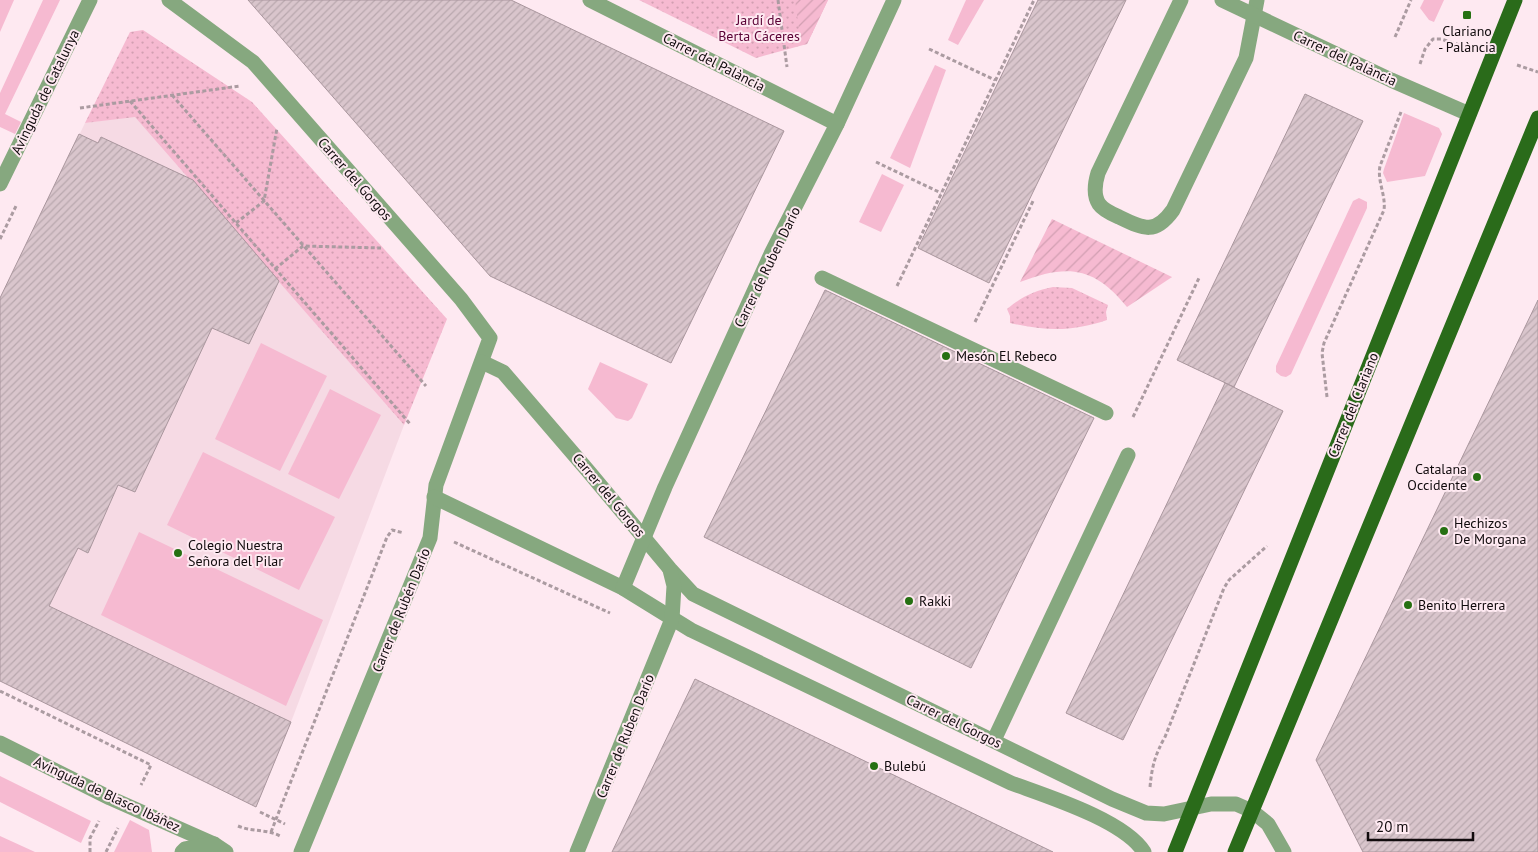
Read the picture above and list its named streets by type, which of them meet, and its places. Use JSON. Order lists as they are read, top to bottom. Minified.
{"streets":{"main road":["Carrer del Clariano"],"street":["Carrer del Palància","Avinguda de Catalunya","Carrer del Gorgos","Carrer de Ruben Darío","Carrer de Rubén Darío","Avinguda de Blasco Ibáñez"]},"crossings":[["Carrer del Palància","Carrer de Ruben Darío"],["Carrer del Palància","Carrer del Clariano"],["Carrer del Gorgos","Carrer de Ruben Darío"],["Carrer del Gorgos","Carrer del Clariano"],["Carrer del Gorgos","Carrer de Rubén Darío"]],"parks":["Jardí de Berta Cáceres"],"places":{"transit":["Clariano - Palància"],"other":["Mesón El Rebeco","Catalana Occidente","Hechizos De Morgana","Colegio Nuestra Señora del Pilar","Rakki","Benito Herrera","Bulebú"]},"scale_bar":"20 m"}
